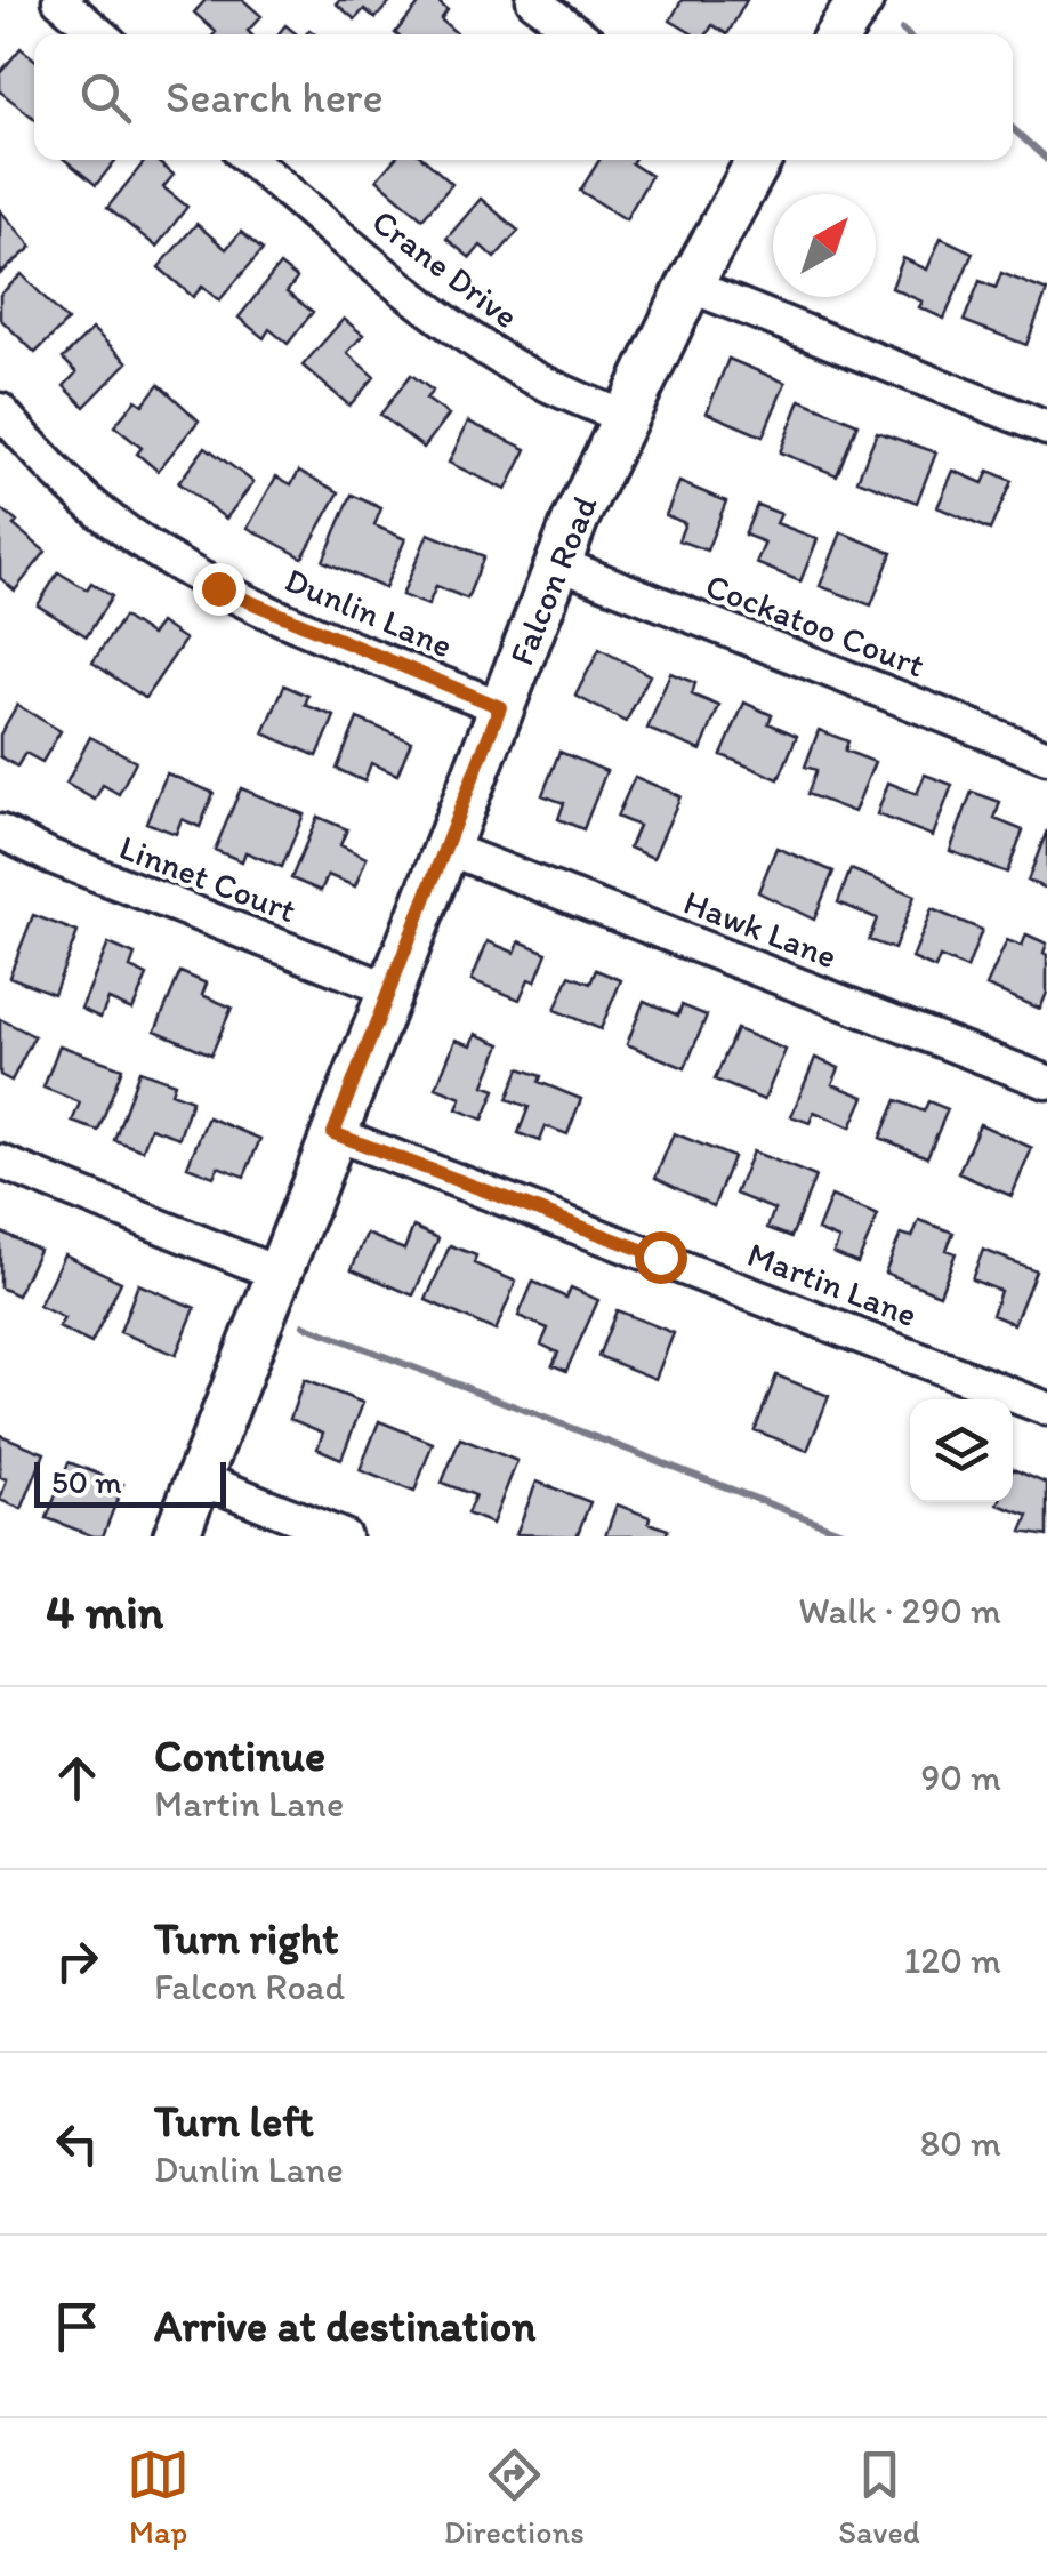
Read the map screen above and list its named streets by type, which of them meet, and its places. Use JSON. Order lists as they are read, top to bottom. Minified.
{"streets":{"street":["Crane Drive","Falcon Road","Dunlin Lane","Cockatoo Court","Linnet Court","Hawk Lane","Martin Lane"]},"crossings":[["Crane Drive","Falcon Road"],["Falcon Road","Dunlin Lane"],["Falcon Road","Cockatoo Court"],["Falcon Road","Linnet Court"],["Falcon Road","Hawk Lane"],["Falcon Road","Martin Lane"]],"scale_bar":"50 m","north":"top right","page":{"search":"Search here","scale":"50 m","heading":["4 min","Walk · 290 m"],"list":[["Continue","Martin Lane","90 m"],["Turn right","Falcon Road","120 m"],["Turn left","Dunlin Lane","80 m"],"Arrive at destination"],"nav":["Map","Directions","Saved"]}}
